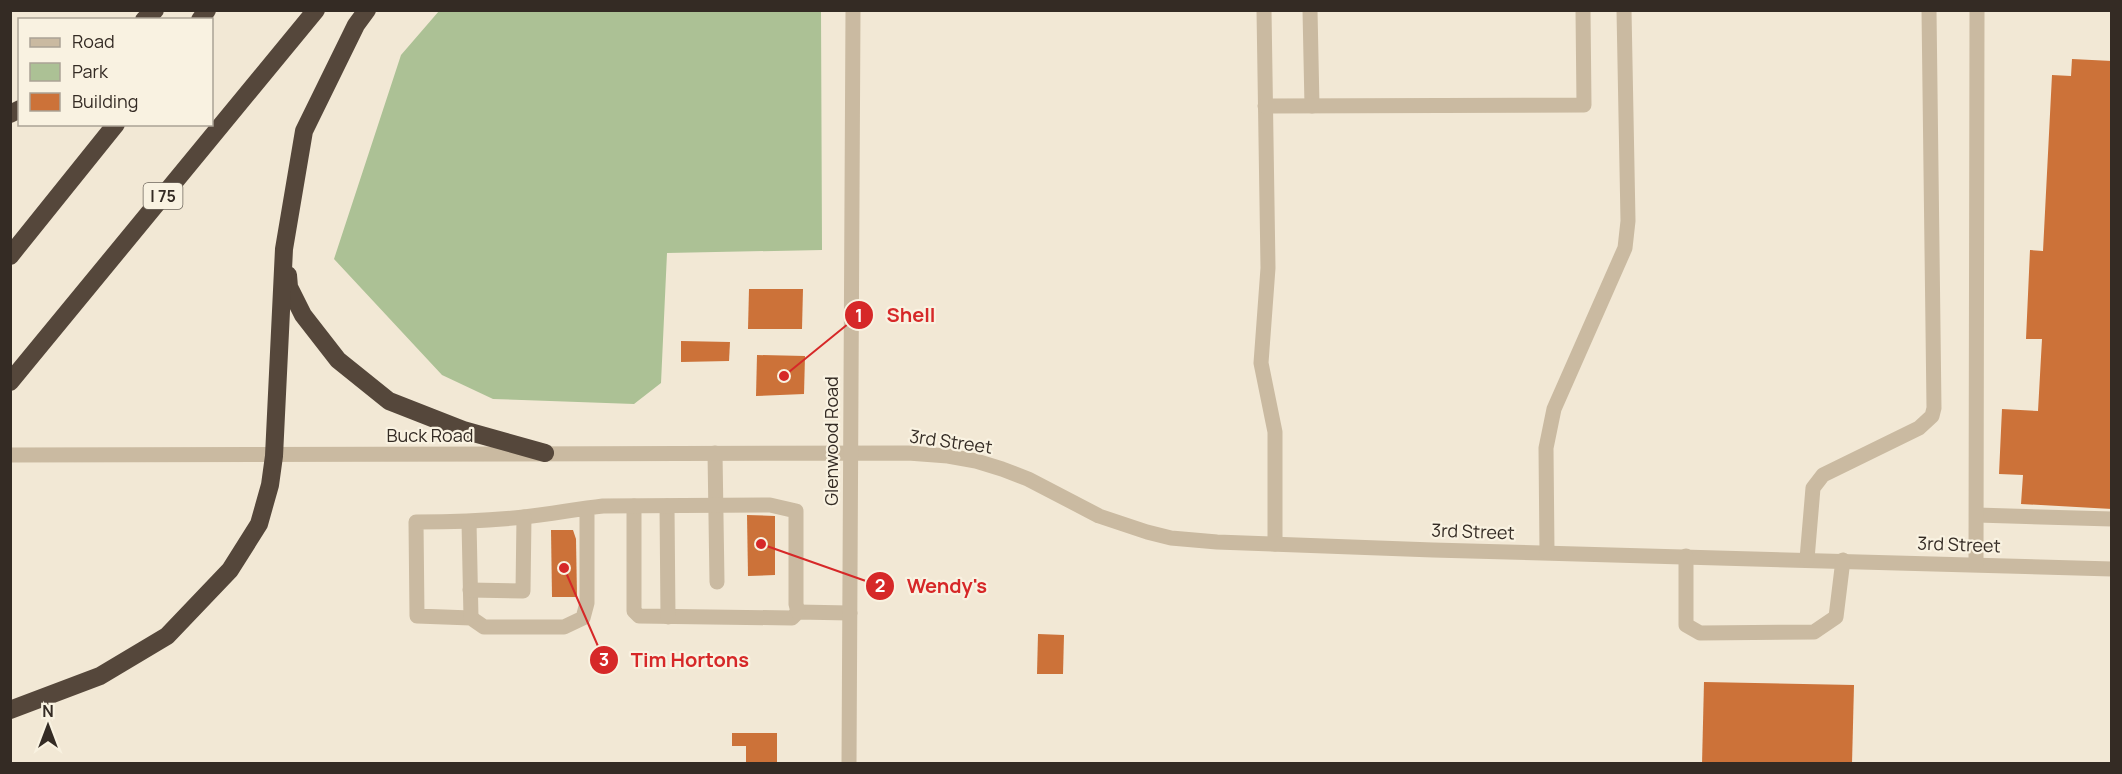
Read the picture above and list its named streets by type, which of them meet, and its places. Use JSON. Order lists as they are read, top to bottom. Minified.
{"streets":{"highway":["I 75"],"street":["Buck Road","Glenwood Road","3rd Street"]},"crossings":[["Buck Road","Glenwood Road"],["Buck Road","3rd Street"],["Glenwood Road","3rd Street"]],"places":["Shell","Wendy's","Tim Hortons"],"legend":["Road","Park","Building"],"north":"top"}
